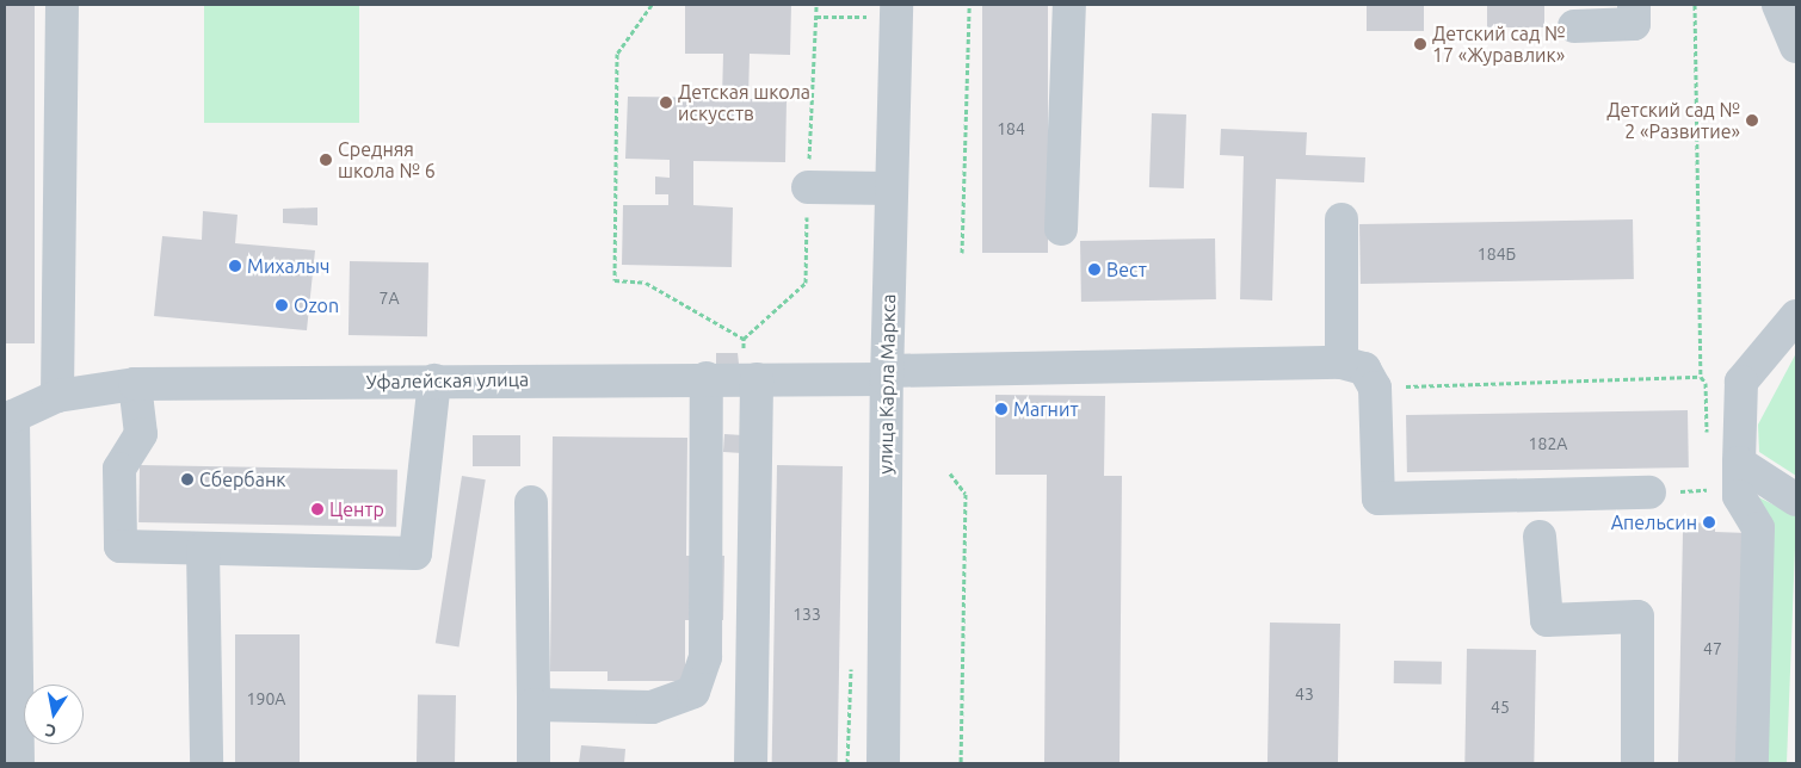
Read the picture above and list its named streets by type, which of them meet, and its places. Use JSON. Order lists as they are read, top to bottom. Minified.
{"streets":{"street":["Уфалейская улица","улица Карла Маркса"]},"crossings":[["Уфалейская улица","улица Карла Маркса"]],"places":["Детский сад № 17 «Журавлик»","Детская школа искусств","Детский сад № 2 «Развитие»","Средняя школа № 6","Михалыч","Вест","Ozon","Магнит","Сбербанк","Центр","Апельсин"],"house_numbers":["184","184Б","7А","182А","133","47","43","190А","45"],"north":"bottom"}
